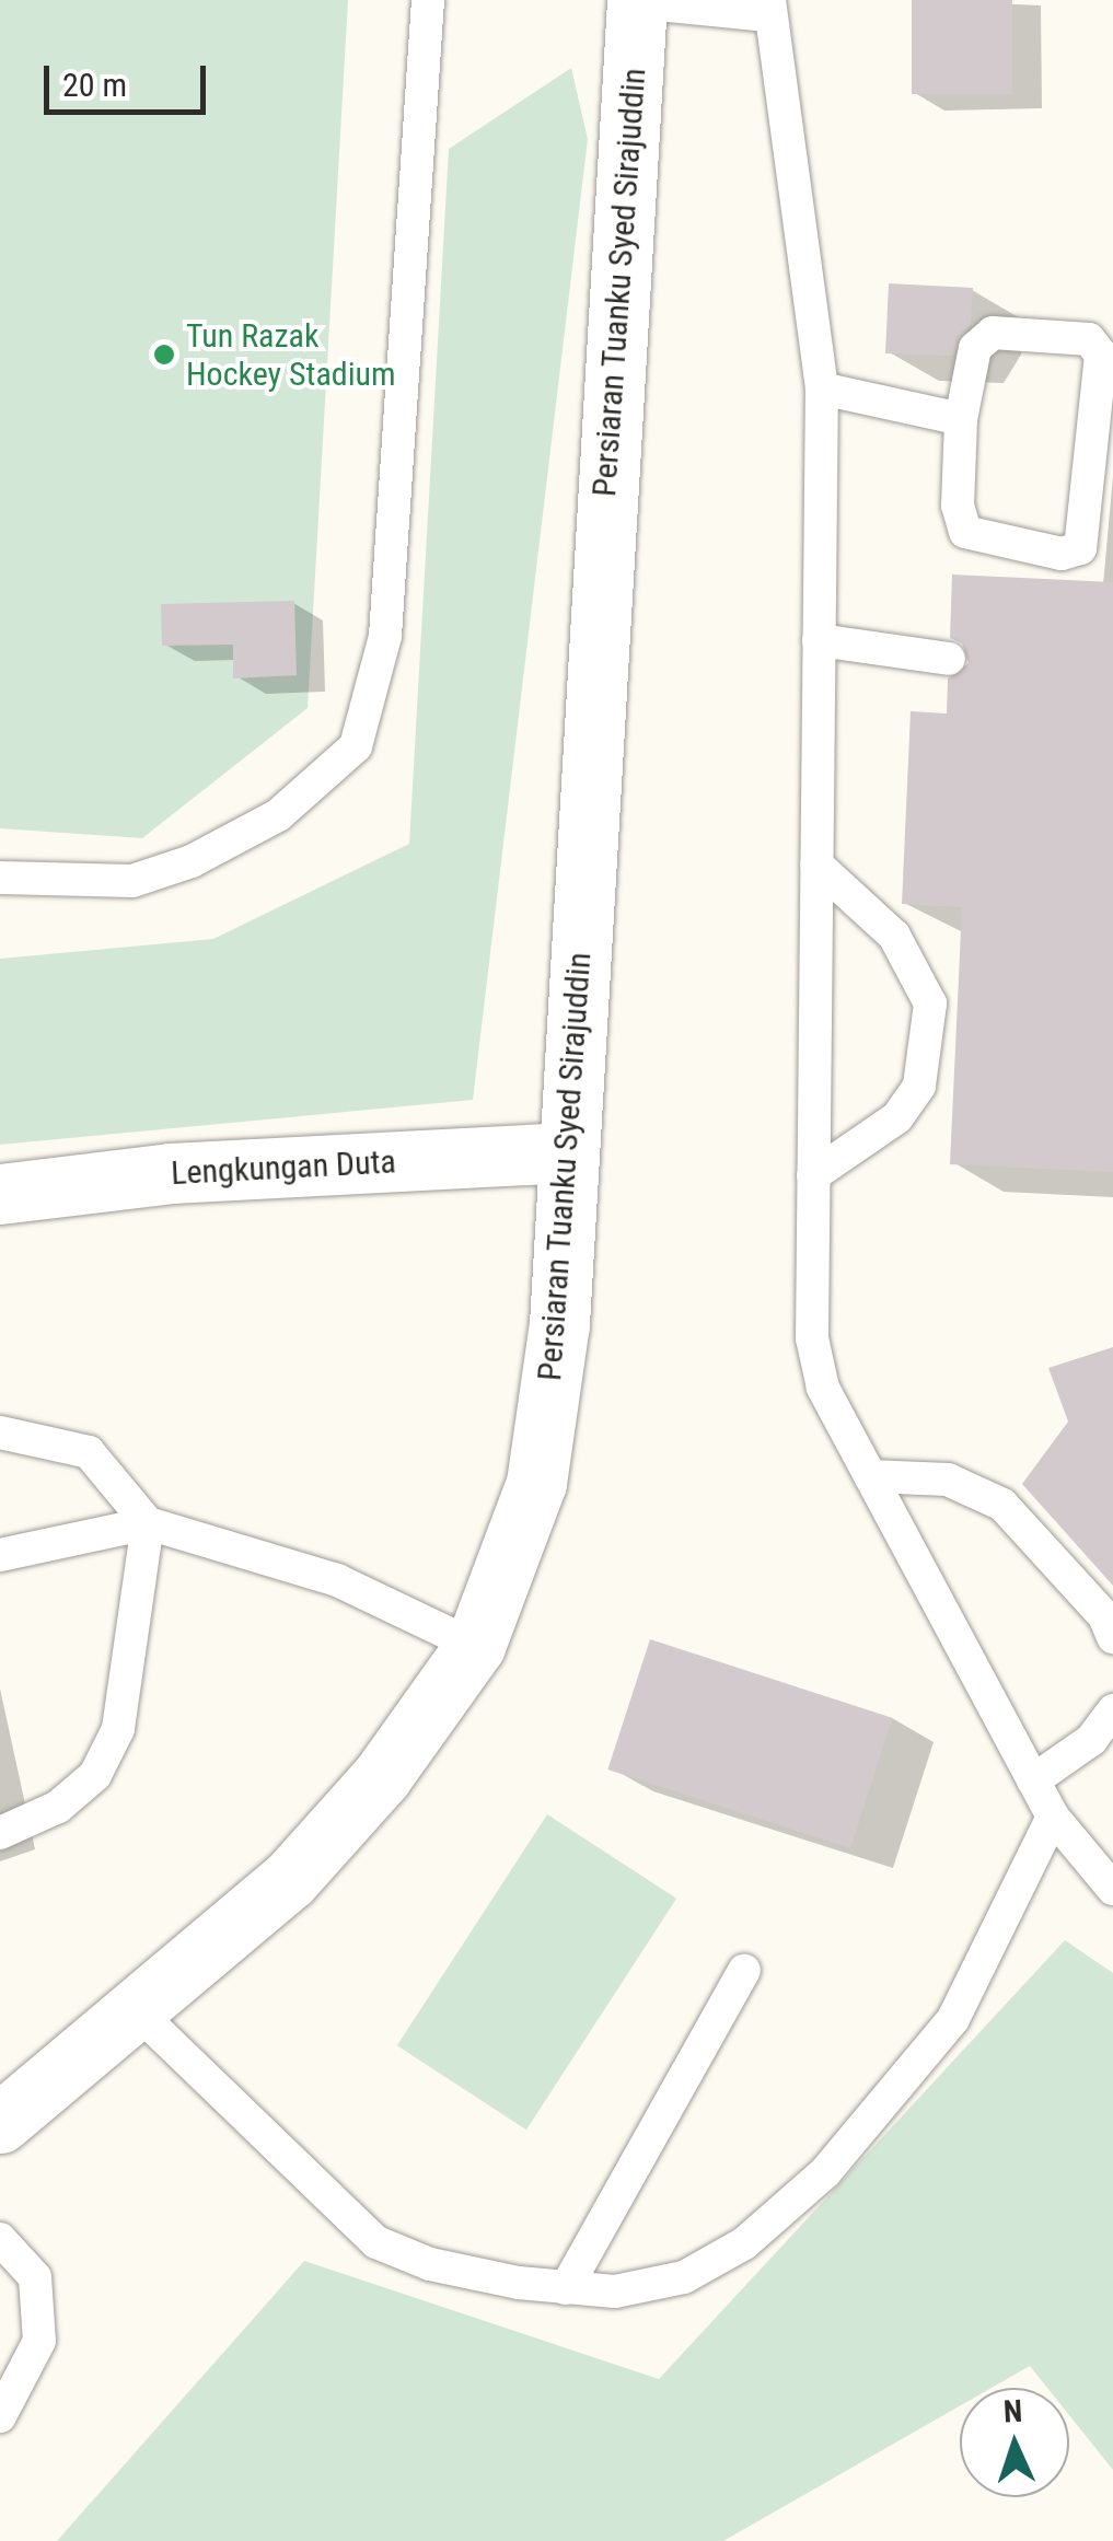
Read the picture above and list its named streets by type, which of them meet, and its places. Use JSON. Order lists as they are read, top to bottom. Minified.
{"streets":{"street":["Persiaran Tuanku Syed Sirajuddin","Lengkungan Duta"]},"crossings":[["Persiaran Tuanku Syed Sirajuddin","Lengkungan Duta"]],"places":["Tun Razak Hockey Stadium"],"scale_bar":"20 m","north":"top"}
